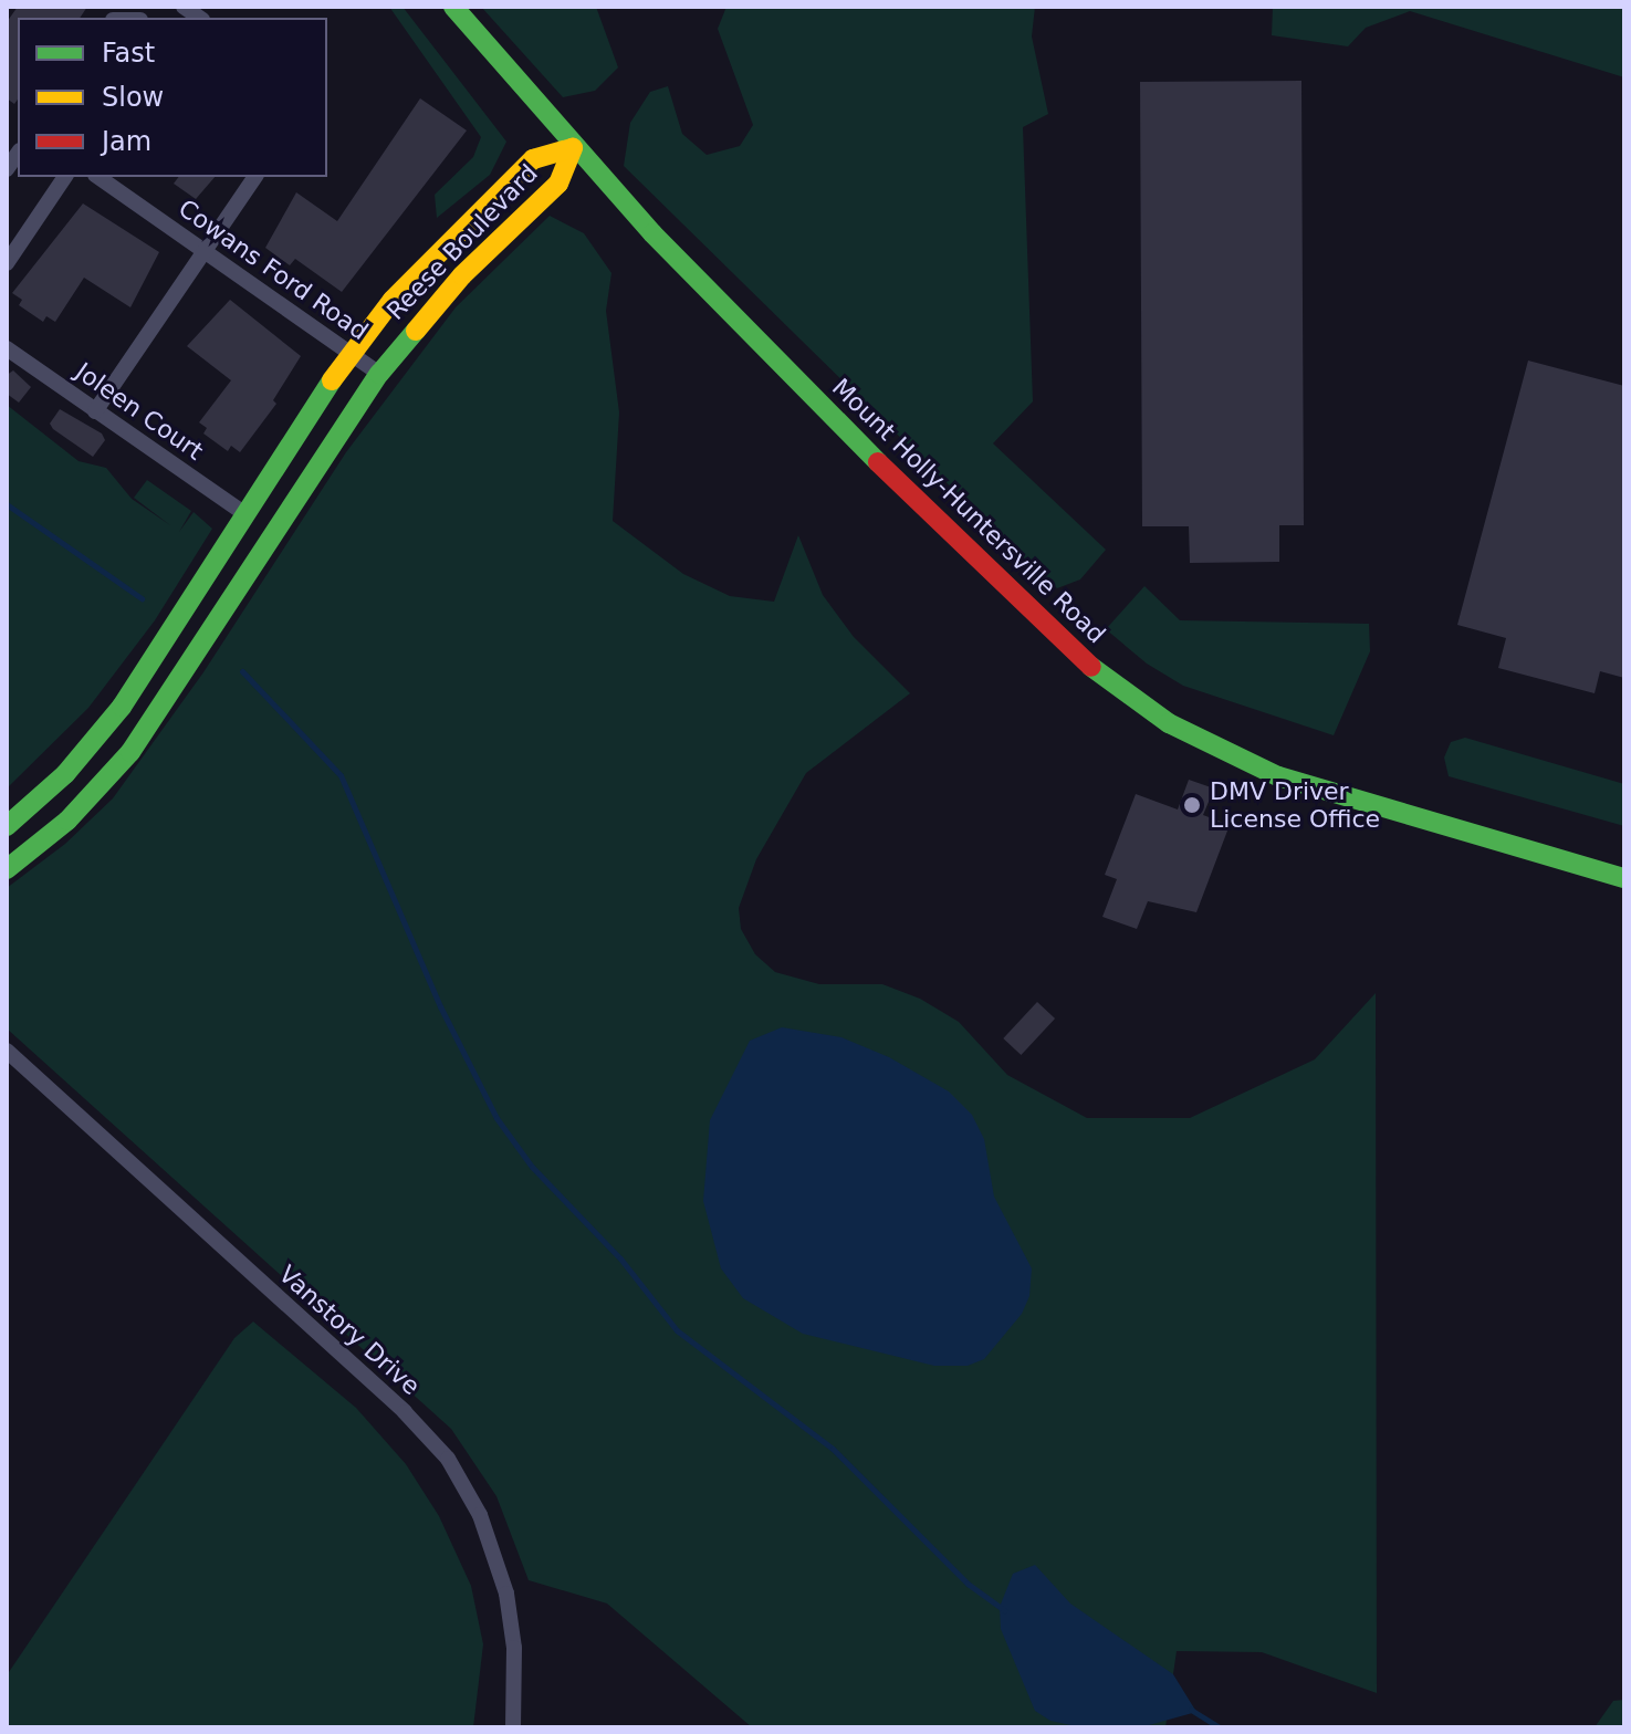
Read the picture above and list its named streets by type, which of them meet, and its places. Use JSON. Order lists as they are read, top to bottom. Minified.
{"streets":{"street":["Reese Boulevard","Cowans Ford Road","Joleen Court","Mount Holly-Huntersville Road","Vanstory Drive"]},"crossings":[["Reese Boulevard","Cowans Ford Road"],["Reese Boulevard","Joleen Court"],["Reese Boulevard","Mount Holly-Huntersville Road"]],"places":["DMV Driver License Office"],"legend":["Fast","Slow","Jam"]}
